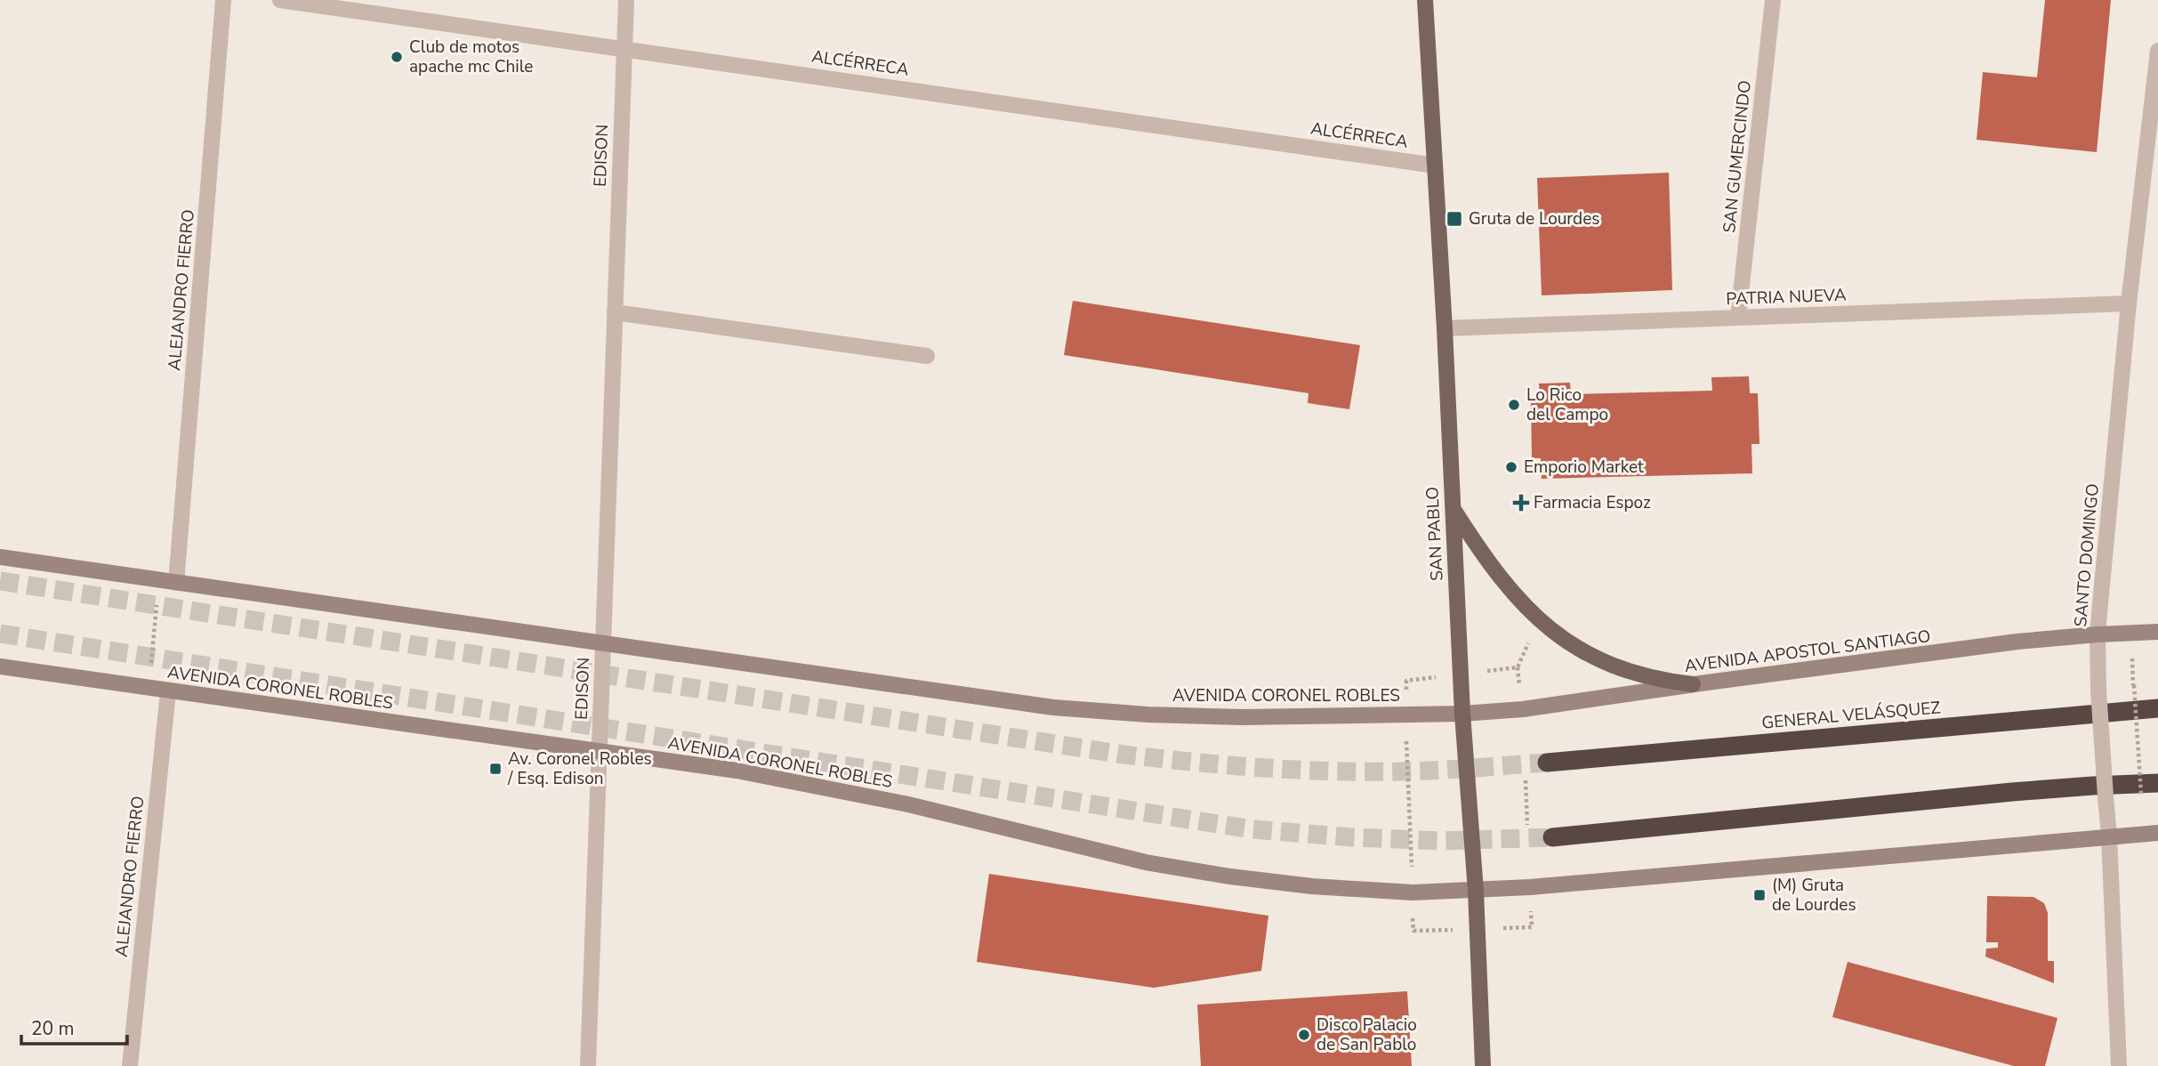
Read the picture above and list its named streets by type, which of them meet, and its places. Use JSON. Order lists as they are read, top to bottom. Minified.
{"streets":{"highway":["GENERAL VELÁSQUEZ"],"main road":["SAN PABLO","AVENIDA APOSTOL SANTIAGO","AVENIDA CORONEL ROBLES"],"street":["ALCÉRRECA","EDISON","SAN GUMERCINDO","ALEJANDRO FIERRO","PATRIA NUEVA","SANTO DOMINGO"]},"crossings":[["ALCÉRRECA","EDISON"],["ALCÉRRECA","SAN PABLO"],["EDISON","AVENIDA CORONEL ROBLES"],["SAN GUMERCINDO","PATRIA NUEVA"],["ALEJANDRO FIERRO","AVENIDA CORONEL ROBLES"],["PATRIA NUEVA","SAN PABLO"],["PATRIA NUEVA","SANTO DOMINGO"],["SAN PABLO","AVENIDA APOSTOL SANTIAGO"],["SAN PABLO","AVENIDA CORONEL ROBLES"],["SANTO DOMINGO","AVENIDA APOSTOL SANTIAGO"],["AVENIDA APOSTOL SANTIAGO","AVENIDA CORONEL ROBLES"]],"places":{"other":["Club de motos apache mc Chile","Lo Rico del Campo","Emporio Market","Disco Palacio de San Pablo"],"transit":["Gruta de Lourdes","Av. Coronel Robles / Esq. Edison","(M) Gruta de Lourdes"],"health":["Farmacia Espoz"]},"scale_bar":"20 m"}
